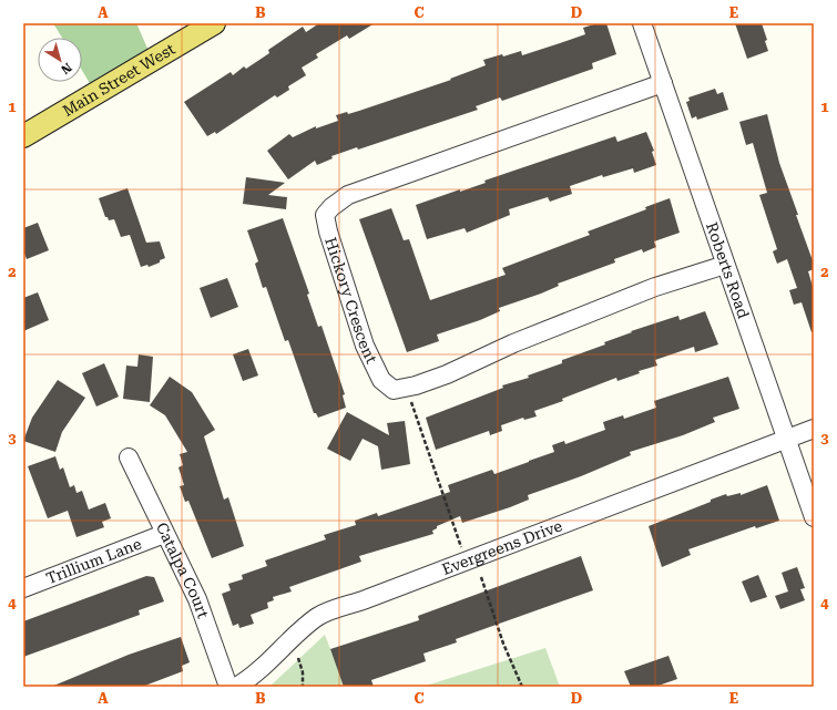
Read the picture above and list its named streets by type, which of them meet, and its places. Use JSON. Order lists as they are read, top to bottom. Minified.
{"streets":{"main road":["Main Street West"],"street":["Roberts Road","Hickory Crescent","Evergreens Drive","Trillium Lane","Catalpa Court"]},"crossings":[["Roberts Road","Hickory Crescent"],["Roberts Road","Evergreens Drive"],["Trillium Lane","Catalpa Court"]],"north":"bottom right","grid":{"columns":["A","B","C","D","E"],"rows":["1","2","3","4"]}}
